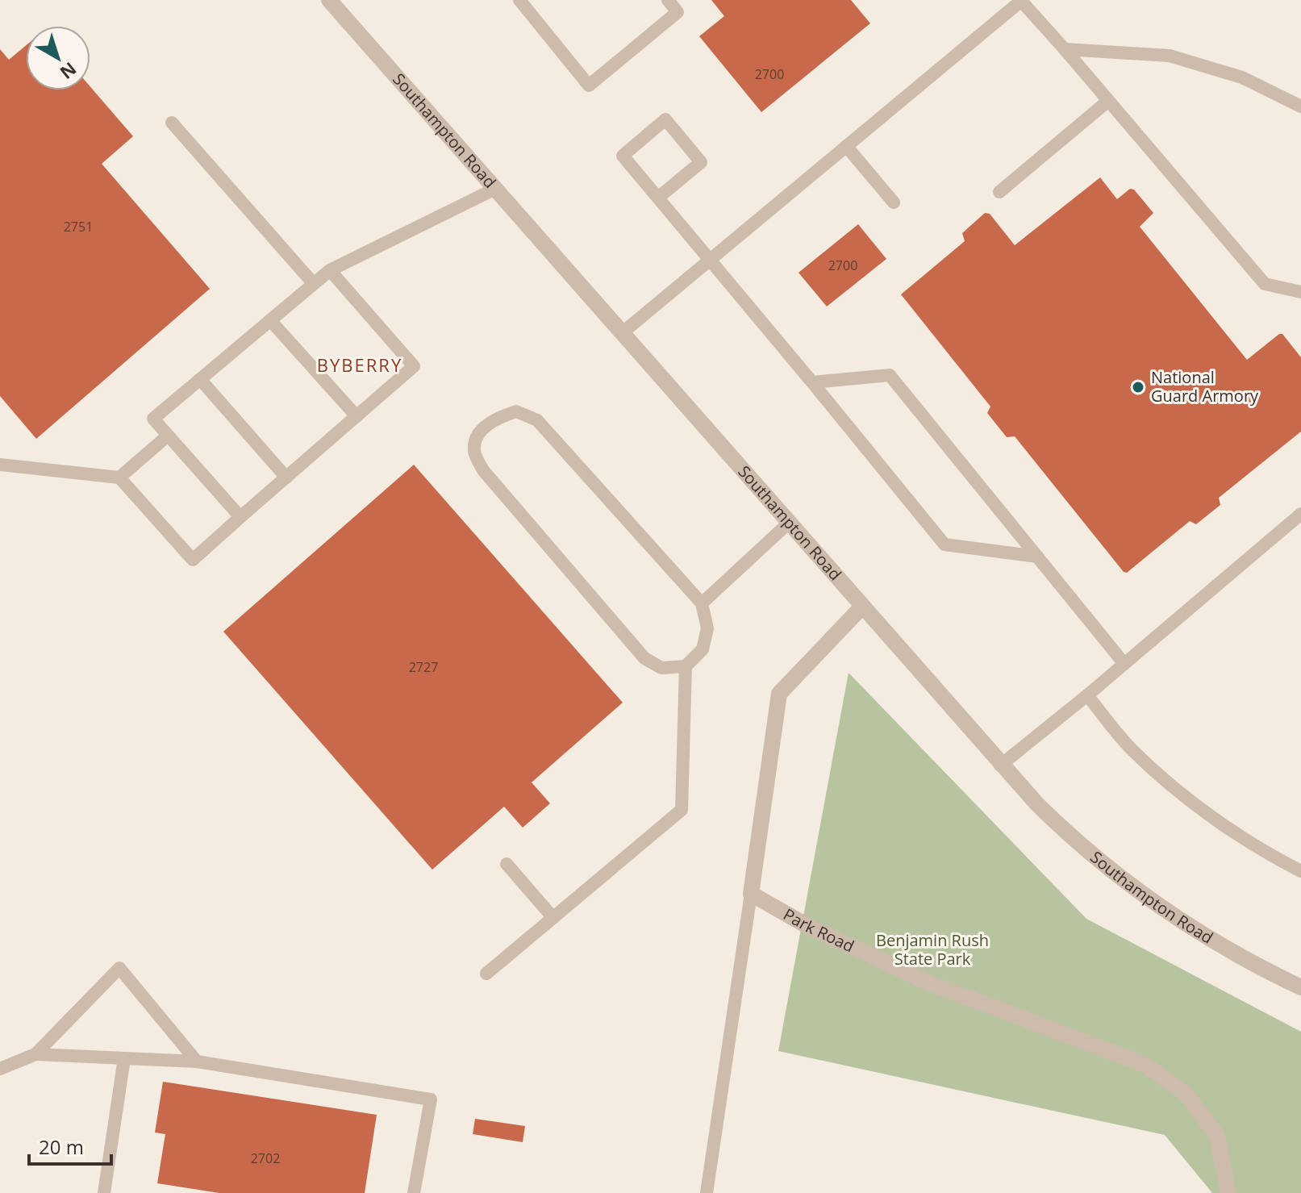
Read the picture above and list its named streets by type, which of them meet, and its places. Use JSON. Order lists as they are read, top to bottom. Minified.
{"streets":{"street":["Southampton Road","Park Road"]},"districts":["BYBERRY"],"parks":["Benjamin Rush State Park"],"places":["National Guard Armory"],"house_numbers":["2700","2751","2700","2727","2702"],"scale_bar":"20 m","north":"bottom right"}
